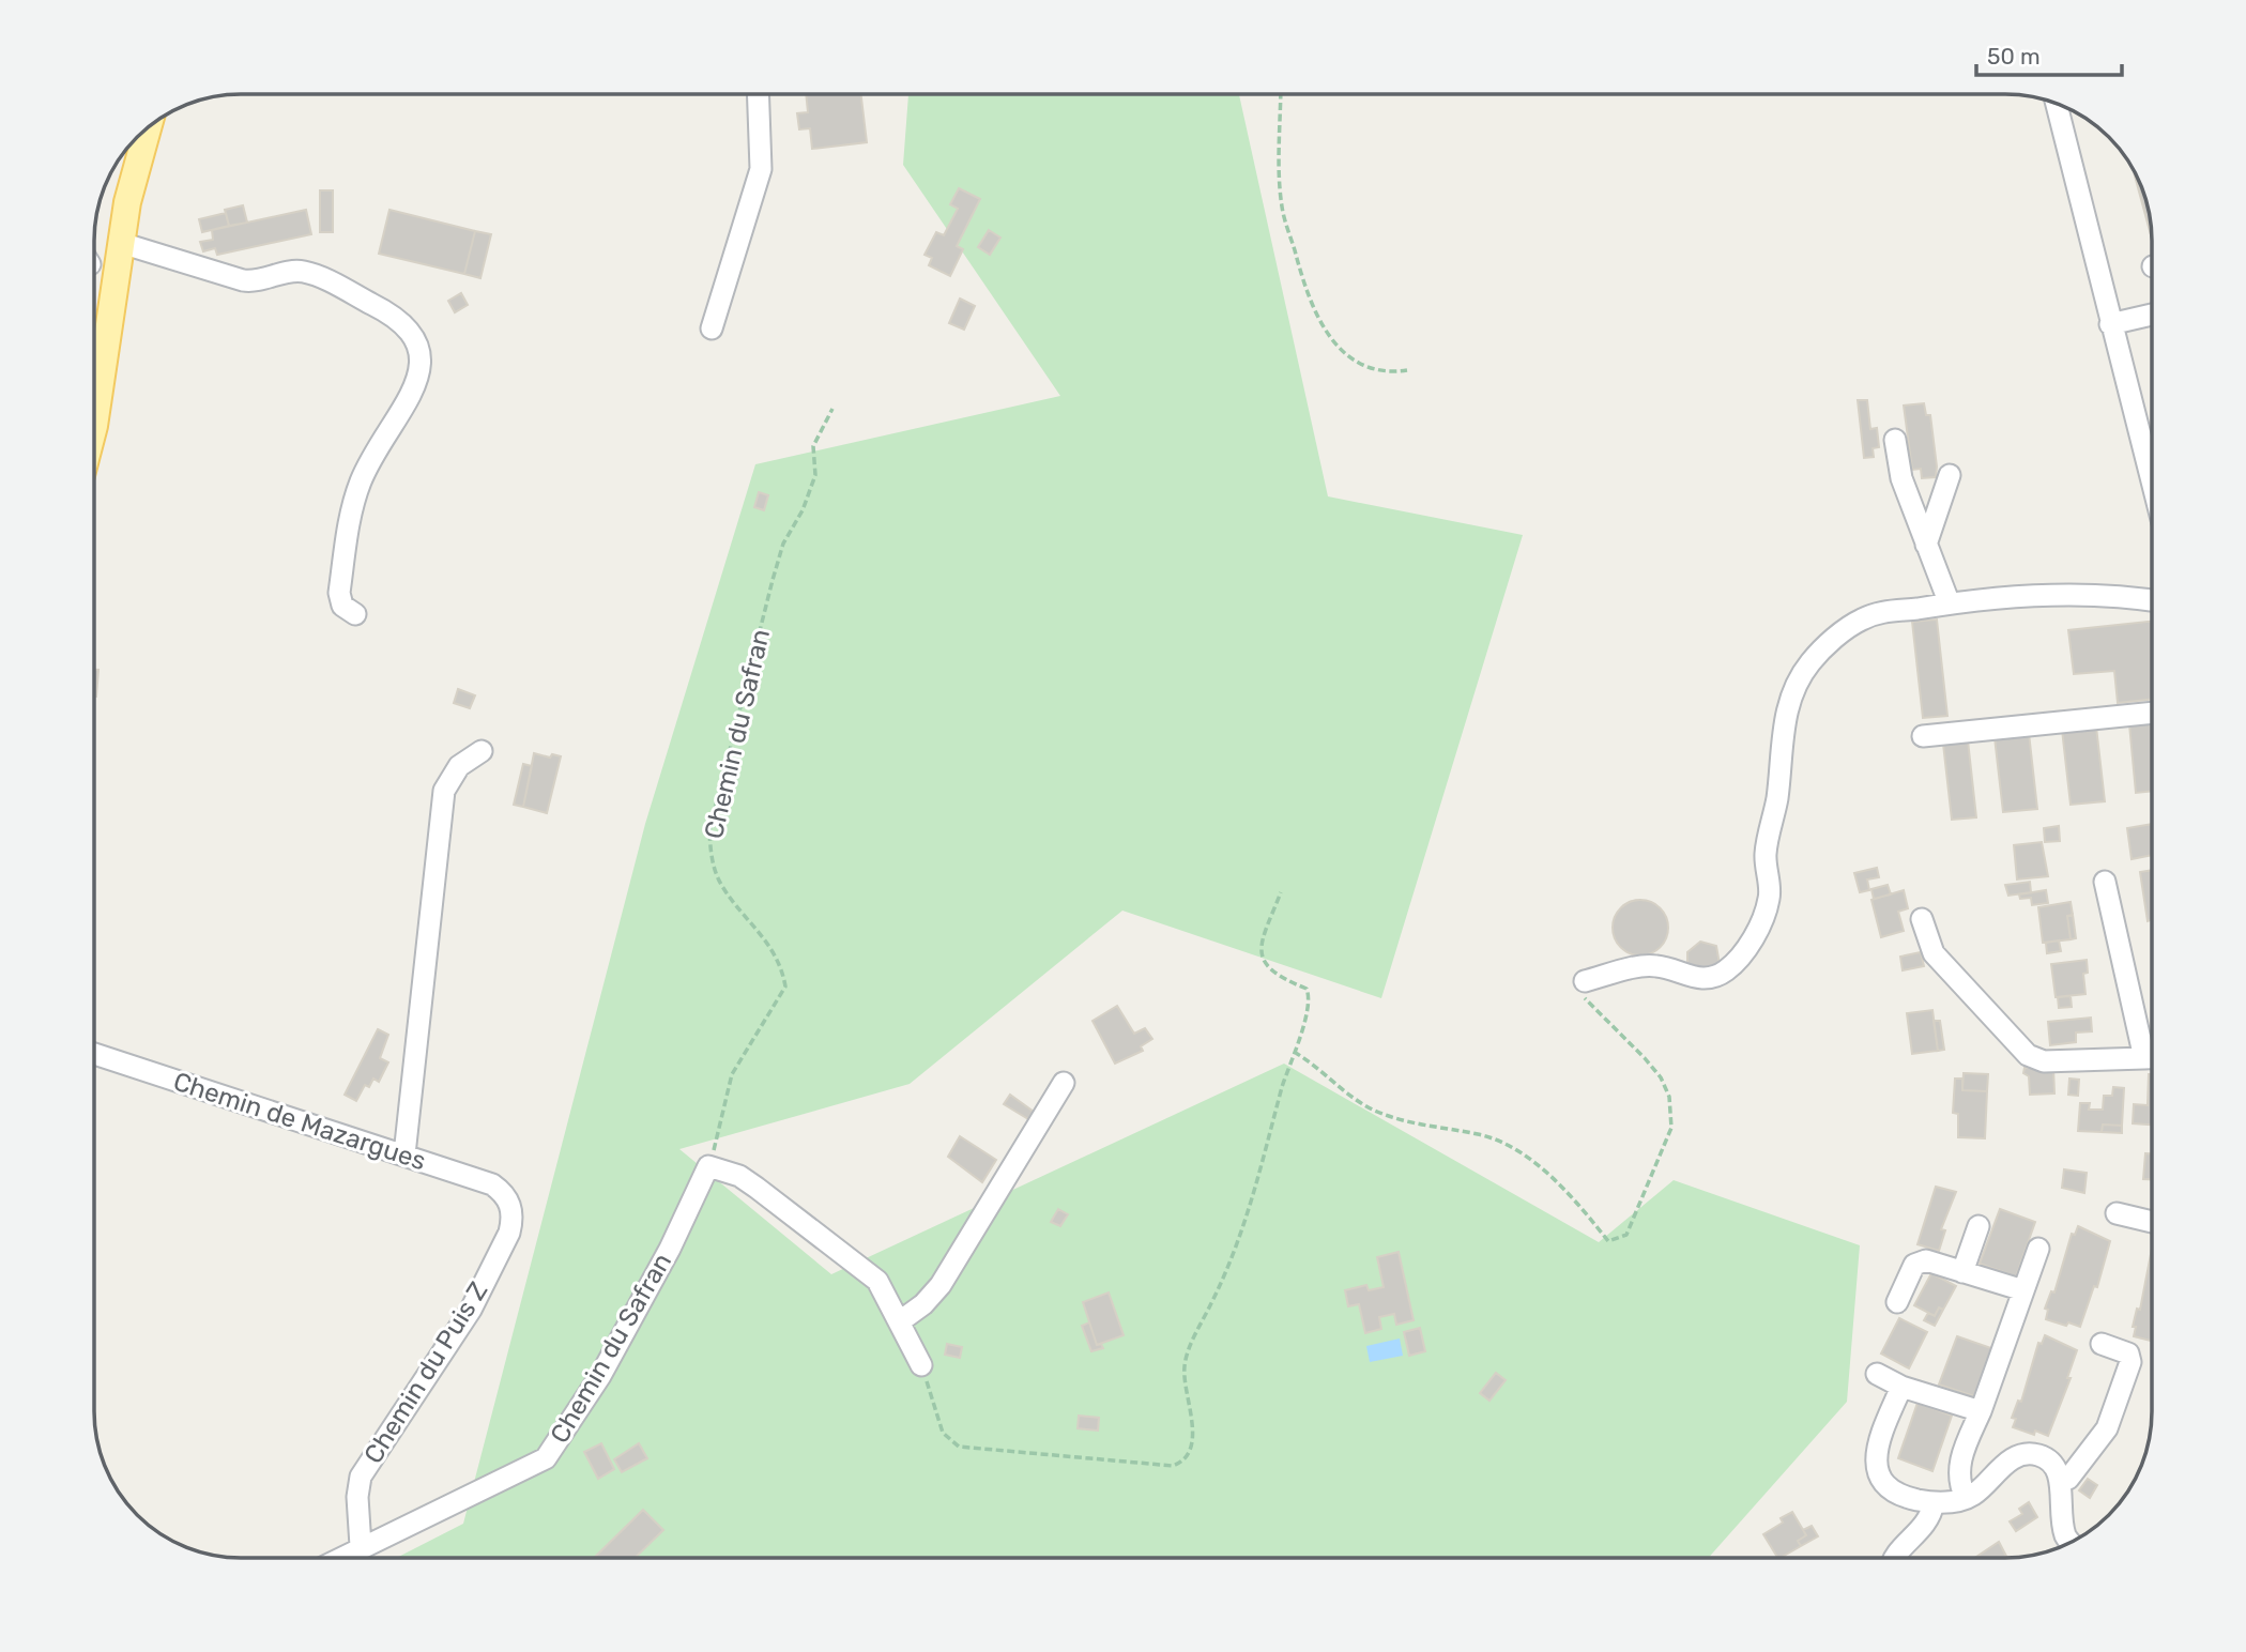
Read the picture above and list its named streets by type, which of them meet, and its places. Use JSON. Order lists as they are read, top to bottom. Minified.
{"streets":{"street":["Chemin du Safran","Chemin de Mazargues","Chemin du Puis Z"]},"crossings":[["Chemin du Safran","Chemin du Puis Z"],["Chemin de Mazargues","Chemin du Puis Z"]],"scale_bar":"50 m"}
